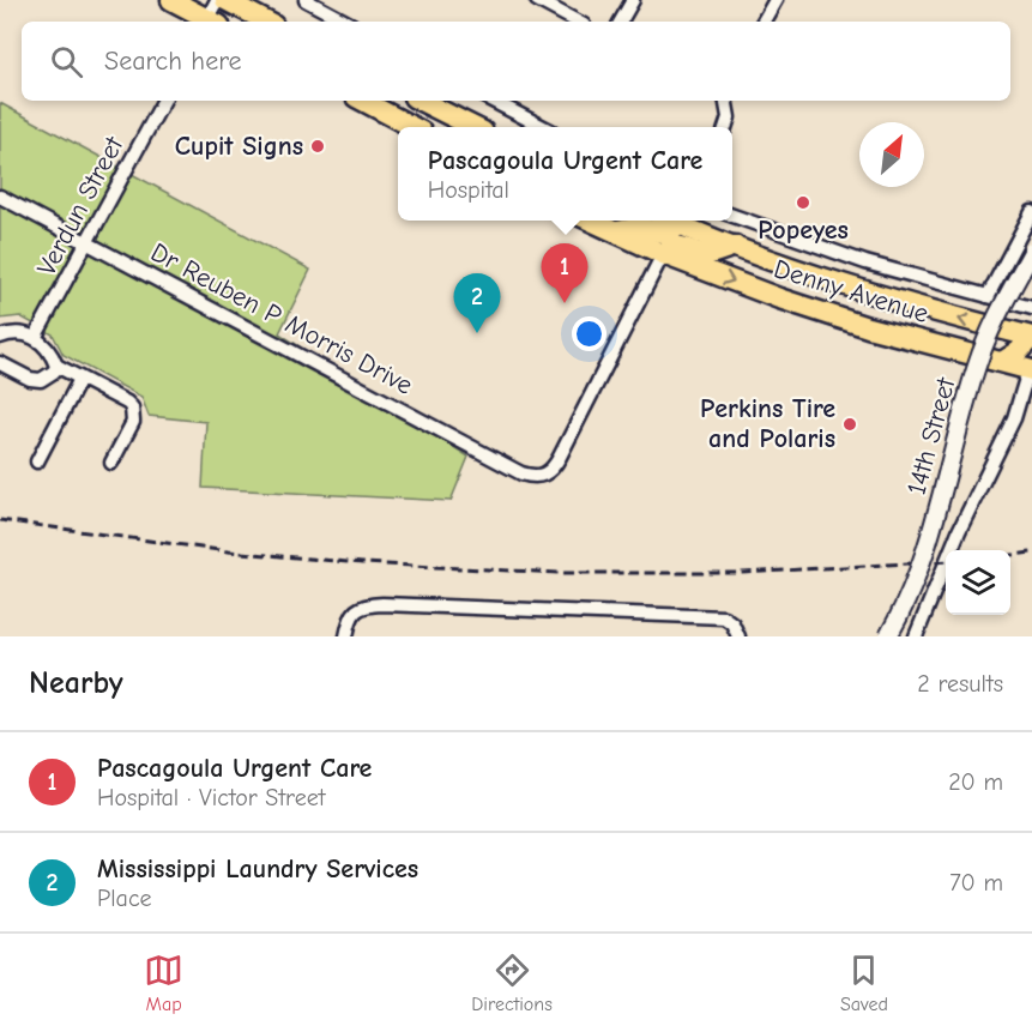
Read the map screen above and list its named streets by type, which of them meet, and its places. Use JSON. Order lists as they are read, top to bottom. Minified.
{"streets":{"main road":["Denny Avenue"],"street":["Verdun Street","Dr Reuben P Morris Drive","14th Street"]},"crossings":[["Verdun Street","Dr Reuben P Morris Drive"],["Denny Avenue","Dr Reuben P Morris Drive"]],"places":["Cupit Signs","Popeyes","Perkins Tire and Polaris"],"north":"top right","page":{"search":"Search here","popup":["Pascagoula Urgent Care","Hospital"],"pins":["1","2"],"heading":["Nearby","2 results"],"list":[{"mark":"1","name":"Pascagoula Urgent Care","note":"Hospital · Victor Street","value":"20 m"},{"mark":"2","name":"Mississippi Laundry Services","note":"Place","value":"70 m"}],"nav":["Map","Directions","Saved"]}}
